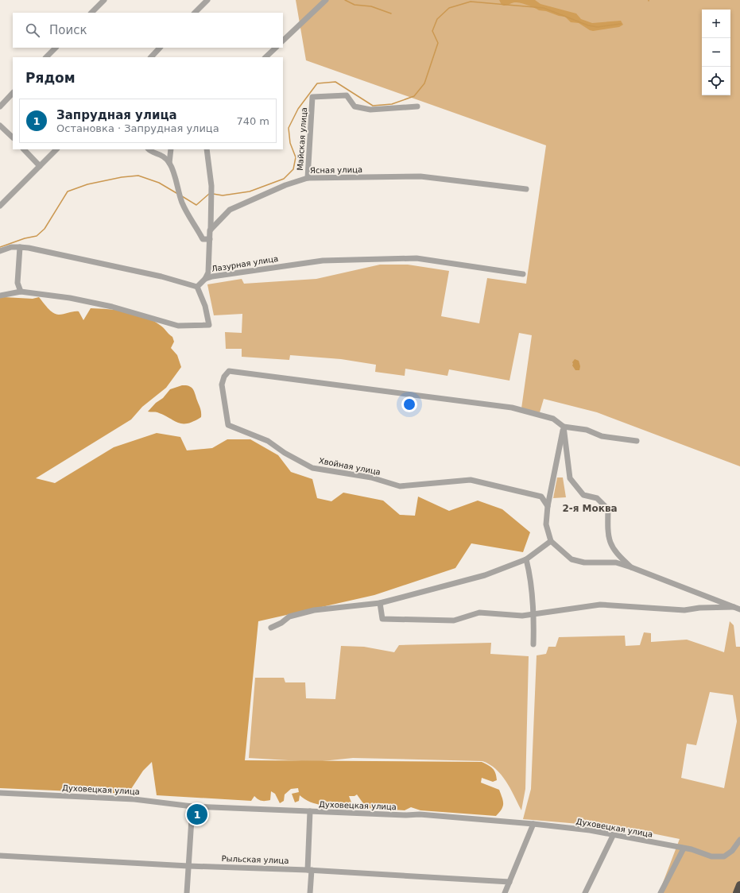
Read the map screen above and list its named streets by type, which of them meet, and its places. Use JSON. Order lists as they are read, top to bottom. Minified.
{"streets":{"street":["Майская улица","Ясная улица","Лазурная улица","Хвойная улица","Духовецкая улица","Рыльская улица"]},"crossings":[["Майская улица","Ясная улица"]],"districts":["2-я Моква"],"page":{"map_buttons":["+","−"],"search":"Поиск","heading":"Рядом","list":[{"mark":"1","name":"Запрудная улица","note":"Остановка · Запрудная улица","value":"740 m"}],"pins":"1"}}
